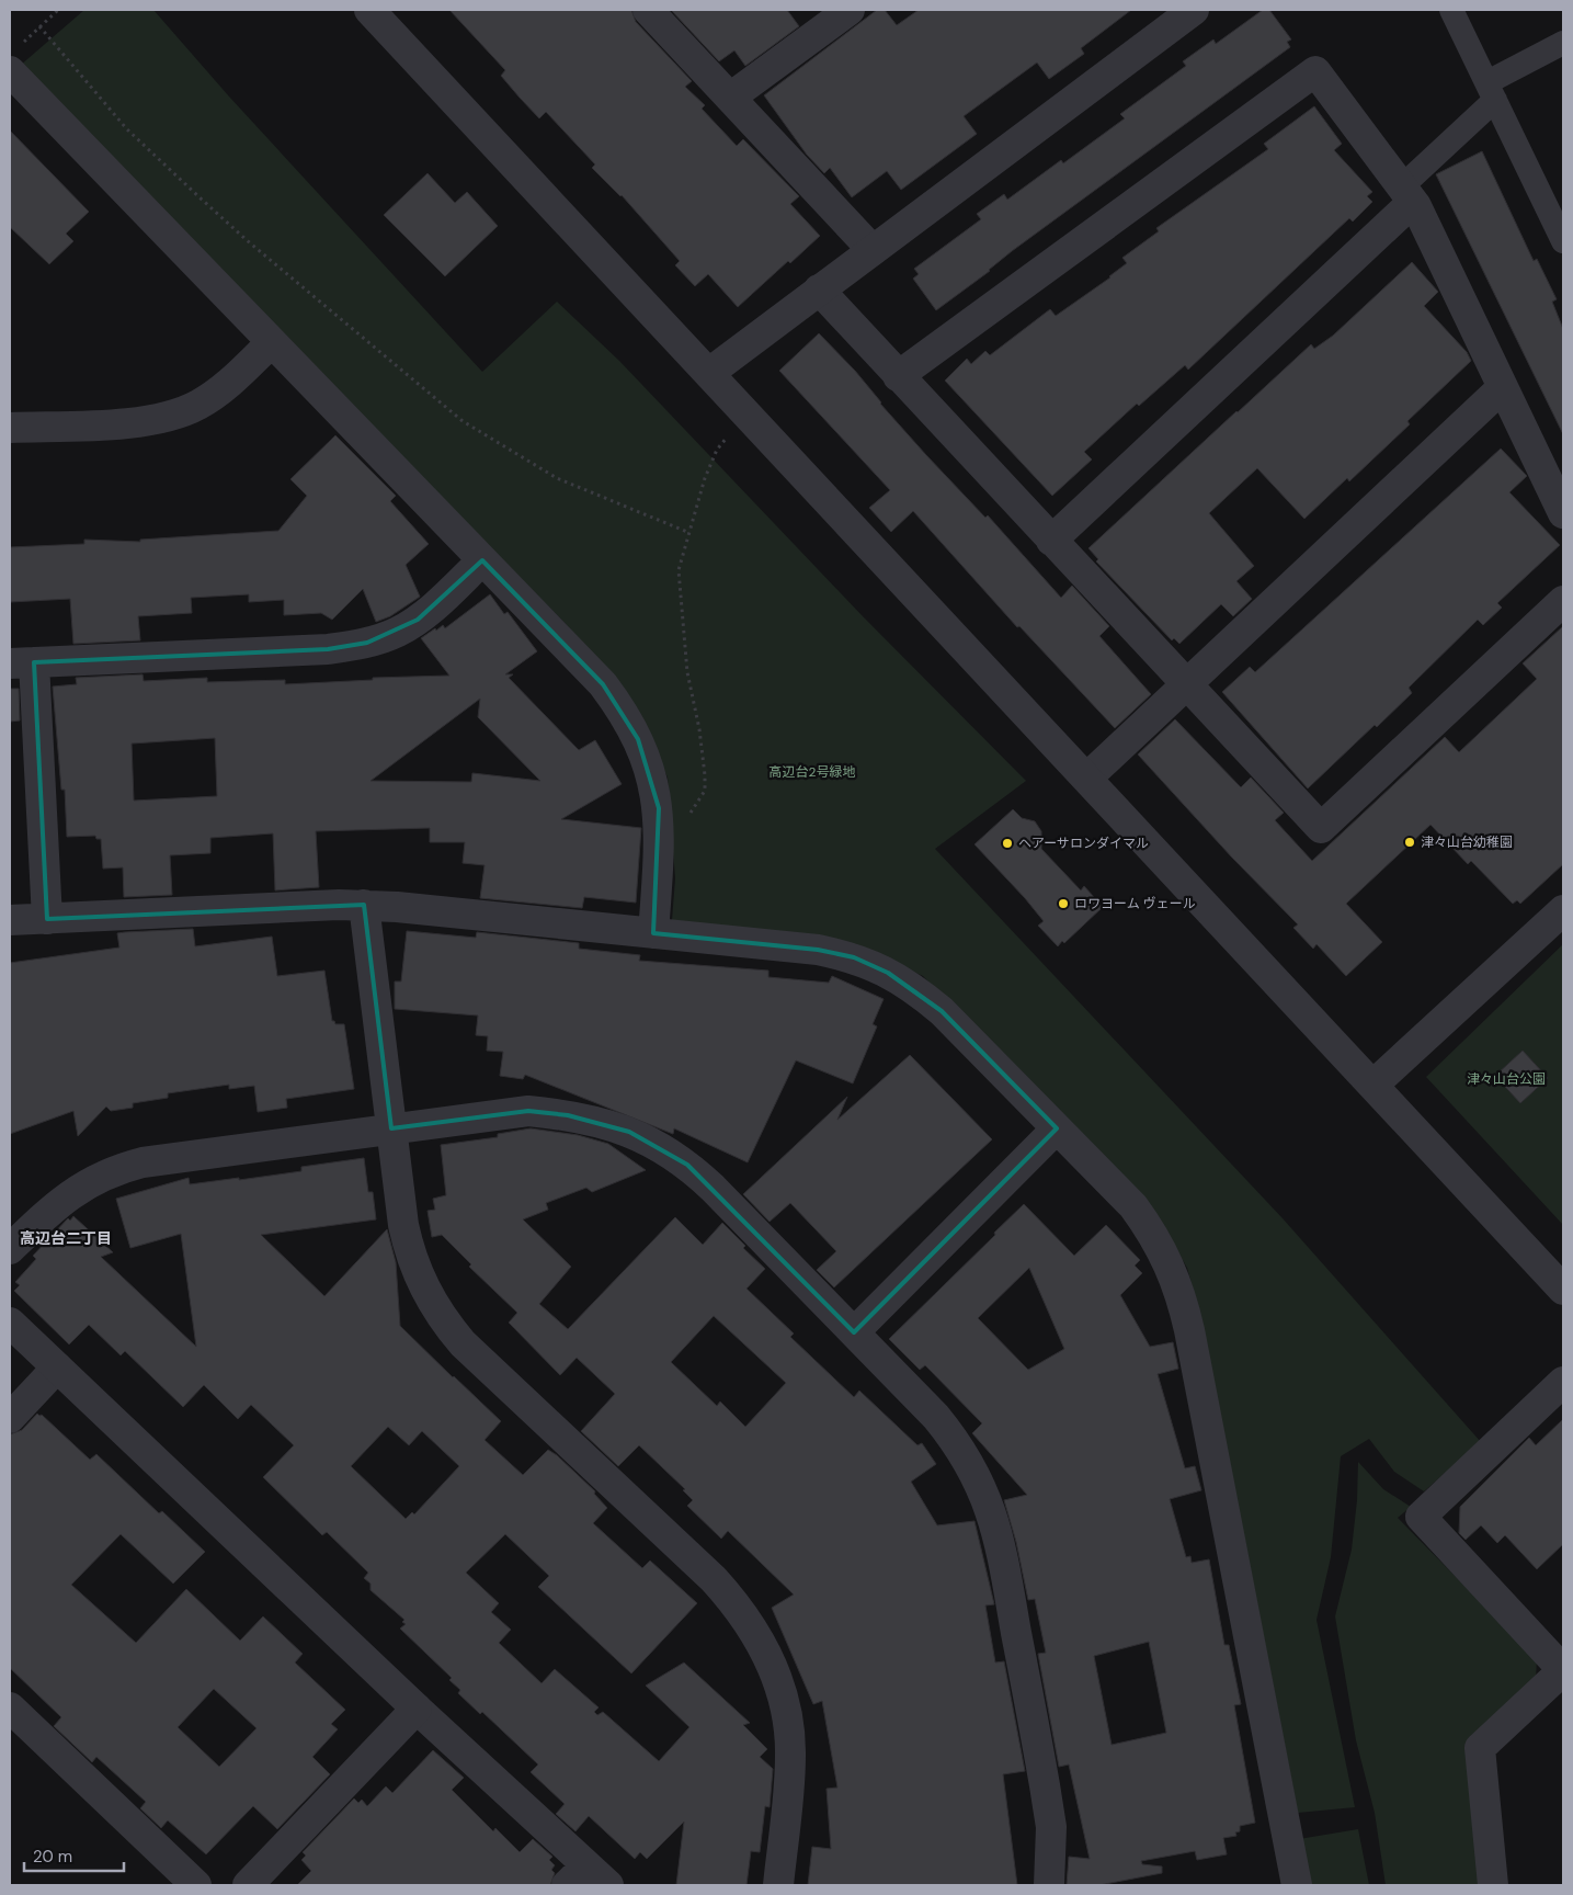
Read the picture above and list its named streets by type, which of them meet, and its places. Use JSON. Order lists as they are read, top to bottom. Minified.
{"districts":["高辺台二丁目"],"parks":["高辺台2号緑地","津々山台公園"],"places":["津々山台幼稚園","ヘアーサロンダイマル","ロワヨーム ヴェール"],"scale_bar":"20 m"}
